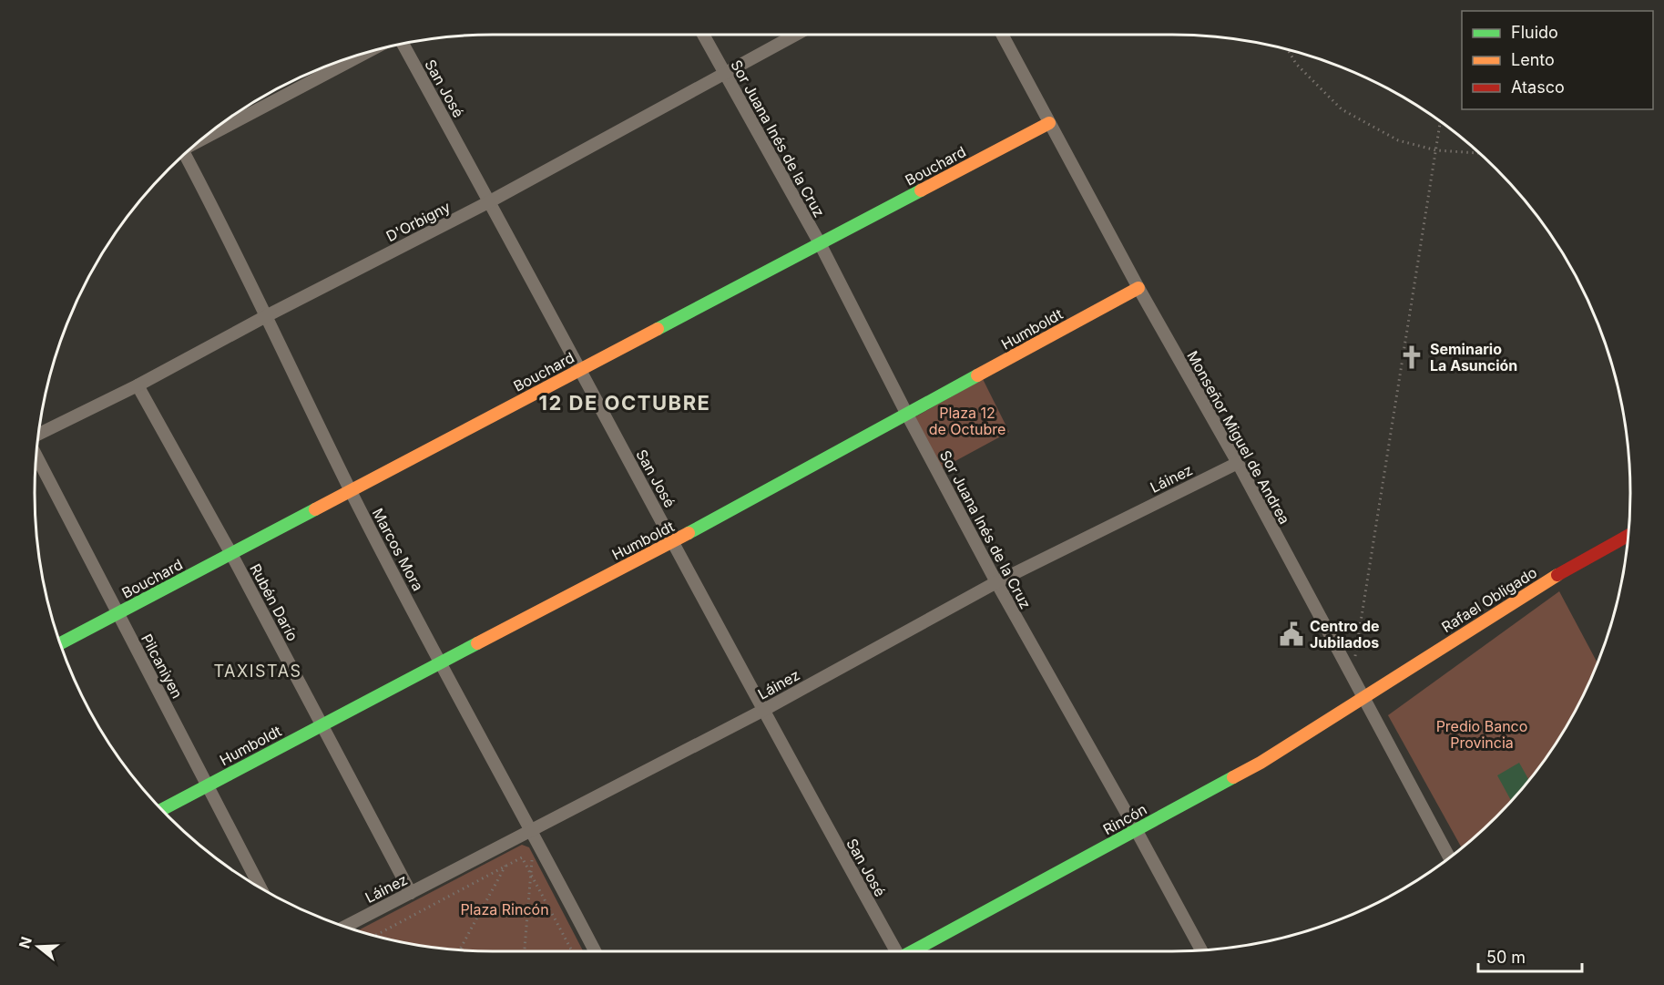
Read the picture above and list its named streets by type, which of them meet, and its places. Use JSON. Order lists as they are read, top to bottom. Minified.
{"streets":{"street":["San José","Sor Juana Inés de la Cruz","Bouchard","D'Orbigny","Humboldt","Monseñor Miguel de Andrea","Láinez","Marcos Mora","Rafael Obligado","Rubén Darío","Pilcaniyen","Rincón"]},"crossings":[["San José","Bouchard"],["San José","D'Orbigny"],["San José","Humboldt"],["San José","Láinez"],["Sor Juana Inés de la Cruz","Bouchard"],["Sor Juana Inés de la Cruz","D'Orbigny"],["Sor Juana Inés de la Cruz","Humboldt"],["Sor Juana Inés de la Cruz","Láinez"],["Sor Juana Inés de la Cruz","Rincón"],["Bouchard","Monseñor Miguel de Andrea"],["Bouchard","Marcos Mora"],["Bouchard","Rubén Darío"],["Bouchard","Pilcaniyen"],["D'Orbigny","Marcos Mora"],["D'Orbigny","Rubén Darío"],["Humboldt","Monseñor Miguel de Andrea"],["Humboldt","Marcos Mora"],["Humboldt","Rubén Darío"],["Humboldt","Pilcaniyen"],["Monseñor Miguel de Andrea","Láinez"],["Monseñor Miguel de Andrea","Rafael Obligado"],["Monseñor Miguel de Andrea","Rincón"],["Láinez","Marcos Mora"],["Láinez","Rubén Darío"],["Rafael Obligado","Rincón"]],"districts":["12 DE OCTUBRE","TAXISTAS"],"parks":["Plaza 12 de Octubre","Predio Banco Provincia","Plaza Rincón"],"places":{"church":["Seminario La Asunción"],"public building":["Centro de Jubilados"]},"legend":["Fluido","Lento","Atasco"],"scale_bar":"50 m","north":"left"}
